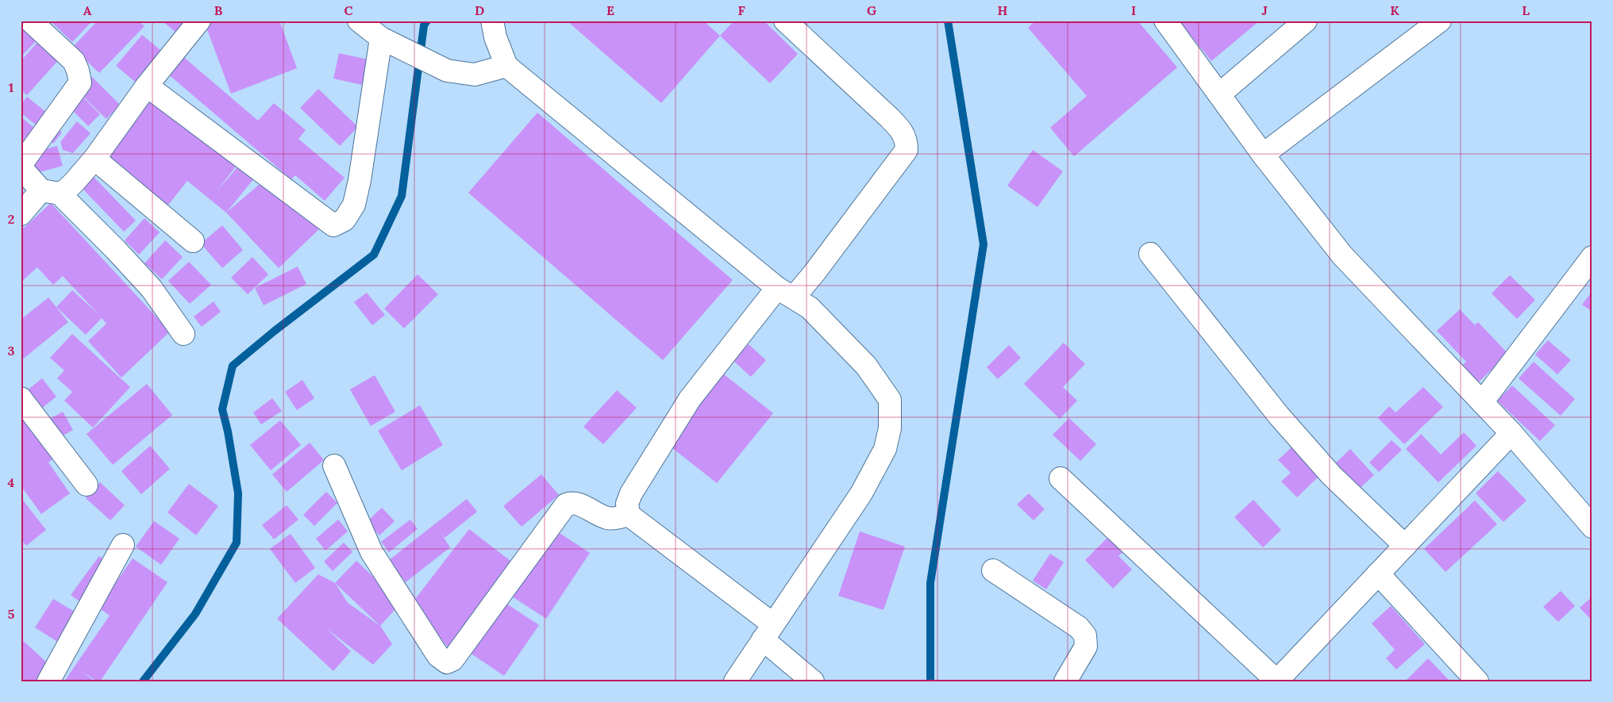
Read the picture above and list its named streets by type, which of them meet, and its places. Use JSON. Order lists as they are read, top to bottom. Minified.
{"grid":{"columns":["A","B","C","D","E","F","G","H","I","J","K","L"],"rows":["1","2","3","4","5"]}}
